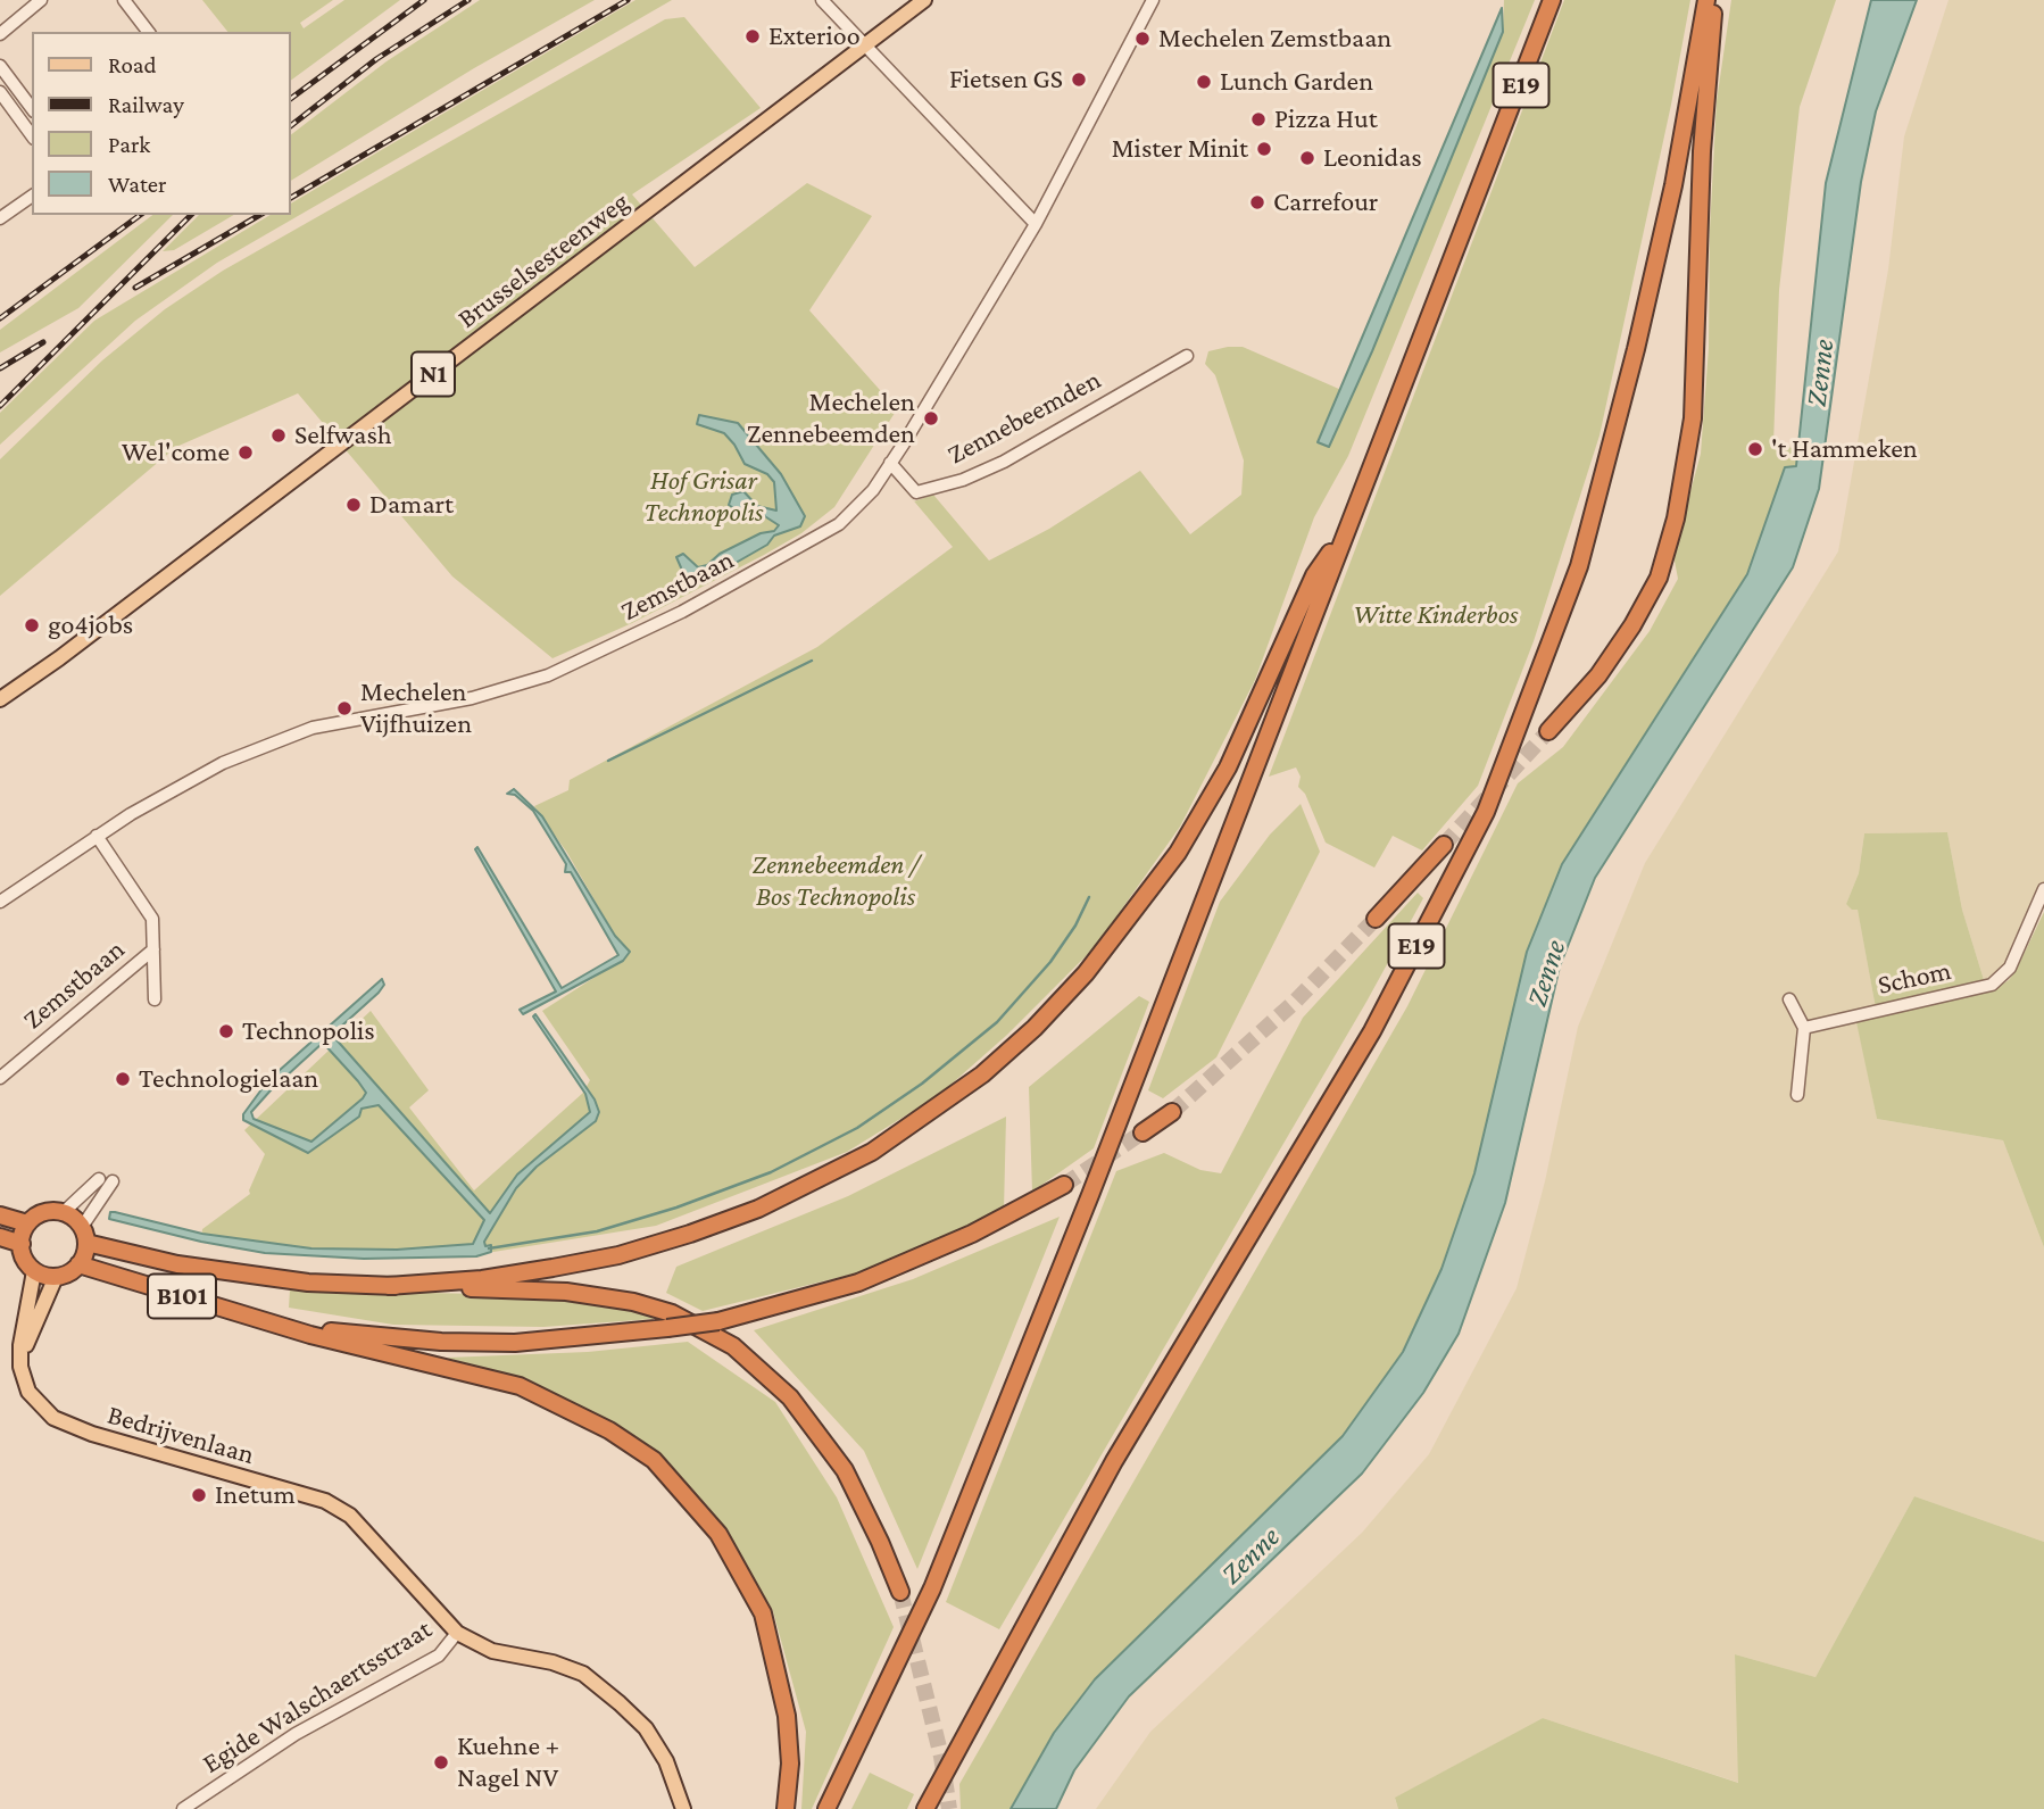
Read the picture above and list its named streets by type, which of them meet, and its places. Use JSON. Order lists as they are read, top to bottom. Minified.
{"streets":{"highway":["E19","B101"],"main road":["Brusselsesteenweg","N1","Bedrijvenlaan","Egide Walschaertsstraat"],"street":["Zennebeemden","Zemstbaan","Schom"]},"crossings":[["Zennebeemden","Zemstbaan"],["B101","Bedrijvenlaan"],["Bedrijvenlaan","Egide Walschaertsstraat"]],"water":["Zenne"],"parks":["Hof Grisar Technopolis","Witte Kinderbos","Zennebeemden / Bos Technopolis"],"places":["Exterioo","Mechelen Zemstbaan","Fietsen GS","Lunch Garden","Pizza Hut","Mister Minit","Leonidas","Carrefour","Mechelen Zennebeemden","Selfwash","'t Hammeken","Wel'come","Damart","go4jobs","Mechelen Vijfhuizen","Technopolis","Technologielaan","Inetum","Kuehne + Nagel NV"],"legend":["Road","Railway","Park","Water"]}
